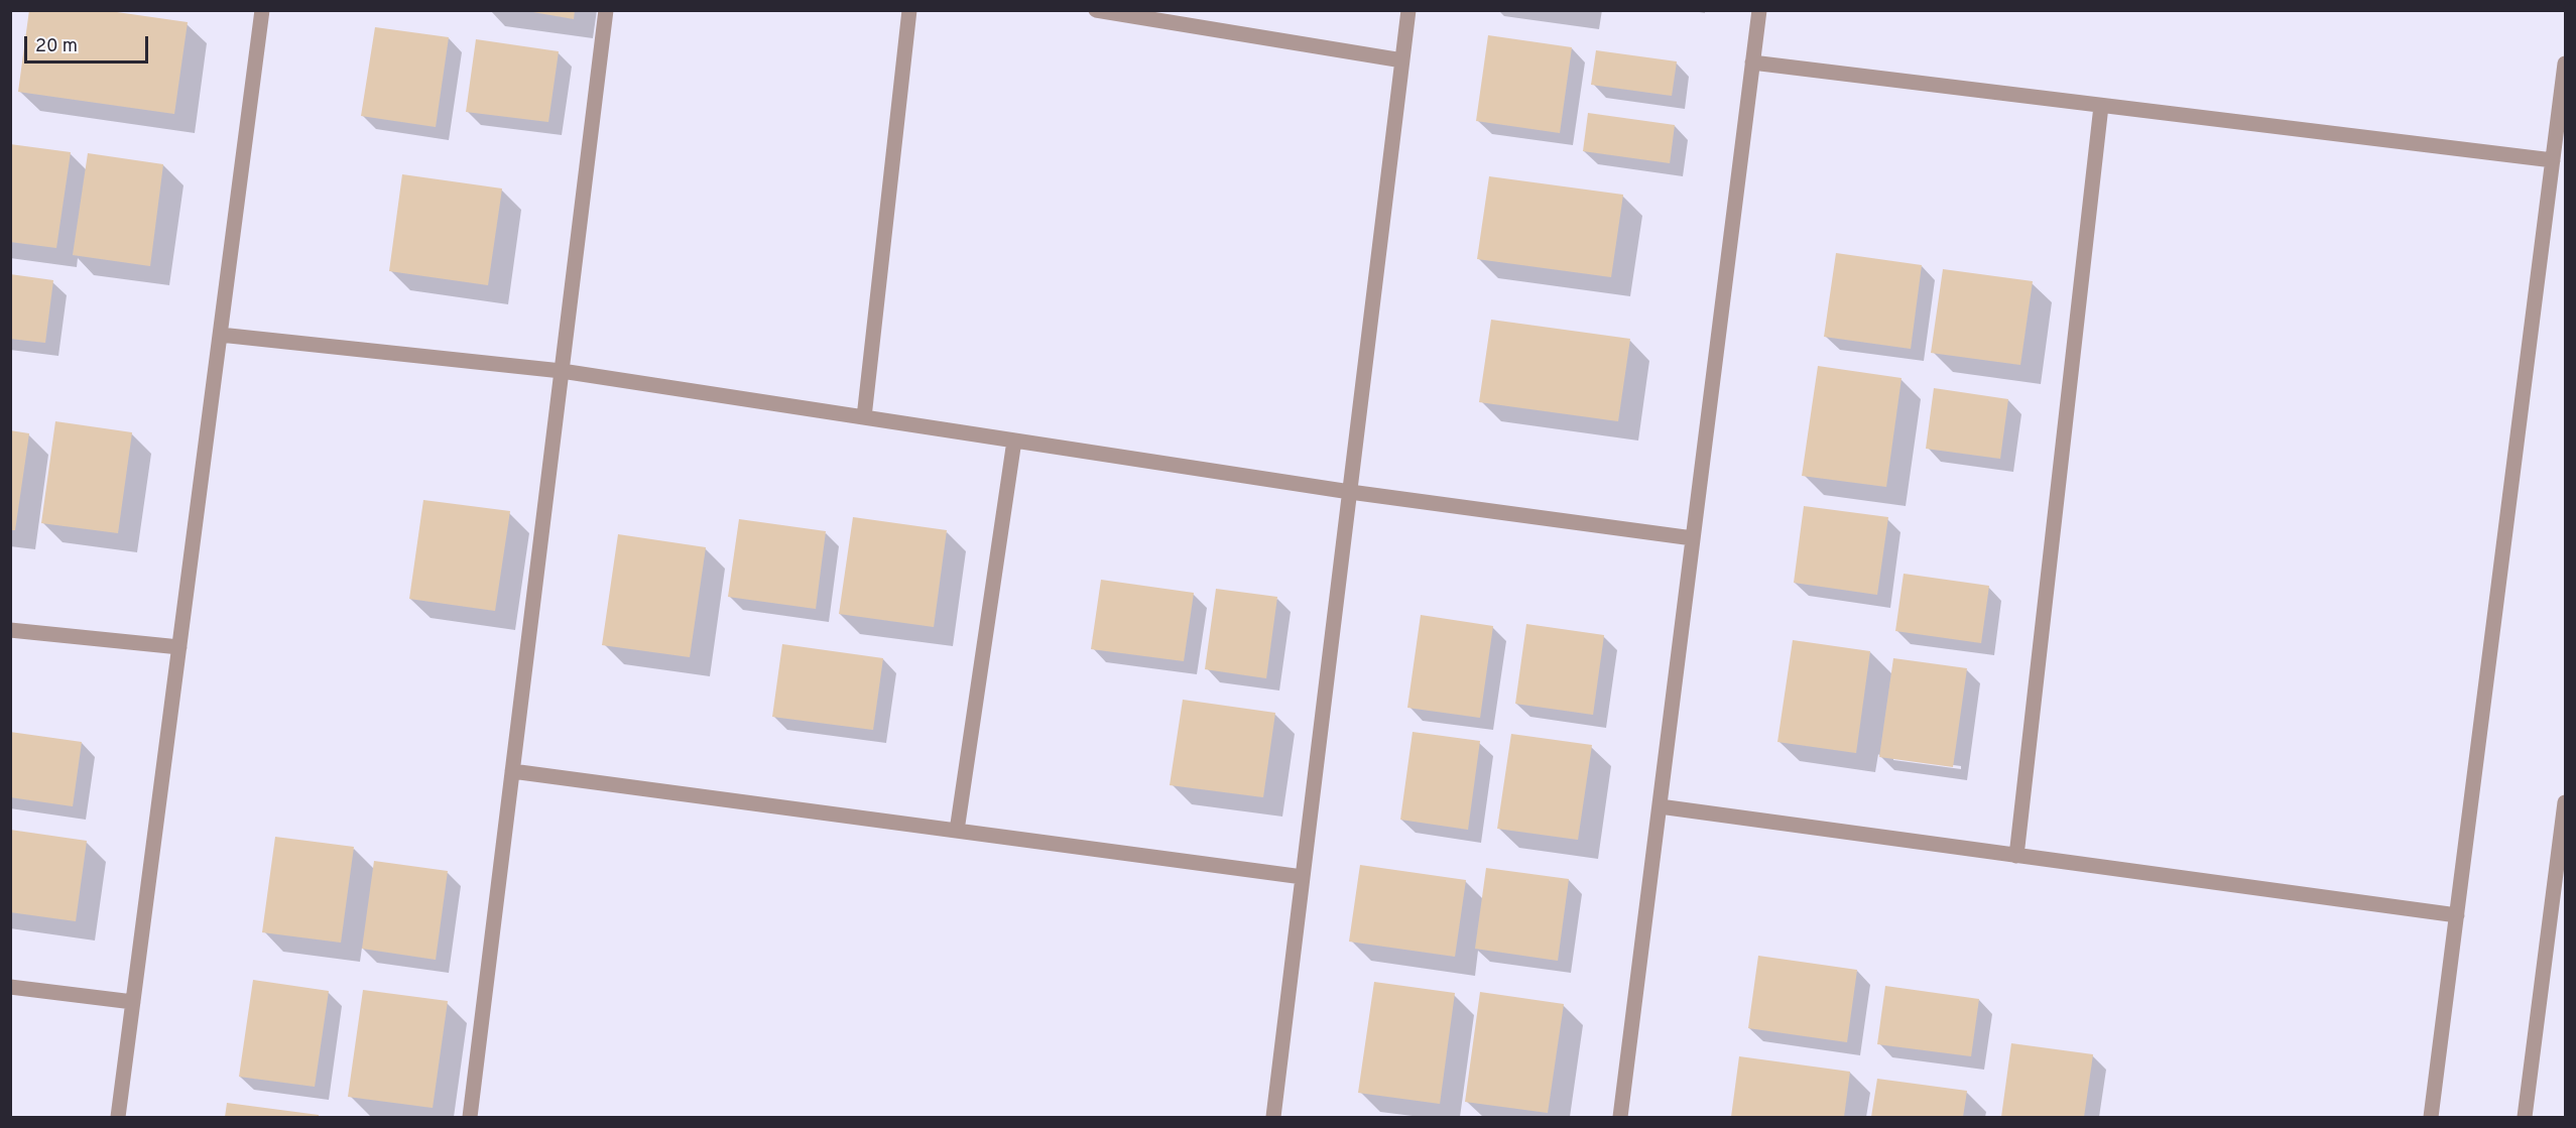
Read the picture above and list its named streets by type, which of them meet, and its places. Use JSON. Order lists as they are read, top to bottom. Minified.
{"scale_bar":"20 m"}
